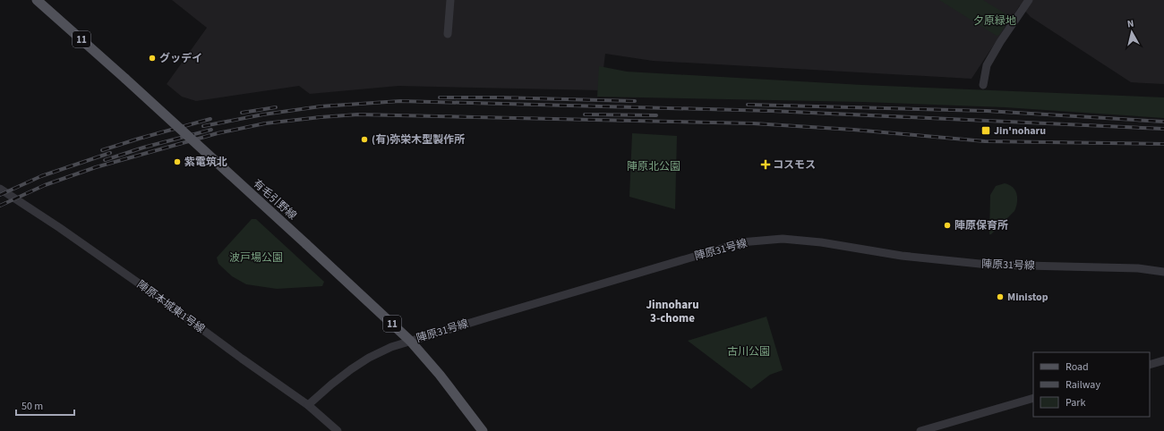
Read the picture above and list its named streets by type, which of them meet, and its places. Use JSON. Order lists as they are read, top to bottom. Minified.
{"streets":{"main road":["11","有毛引野線"],"street":["陣原31号線","陣原本城東1号線"]},"crossings":[["有毛引野線","陣原31号線"],["陣原31号線","陣原本城東1号線"]],"districts":["Jinnoharu 3-chome"],"parks":["夕原緑地","陣原北公園","波戸場公園","古川公園"],"places":{"other":["グッデイ","(有)弥栄木型製作所","紫電筑北","陣原保育所","Ministop"],"transit":["Jin'noharu"],"health":["コスモス"]},"legend":["Road","Railway","Park"],"scale_bar":"50 m","north":"top"}
